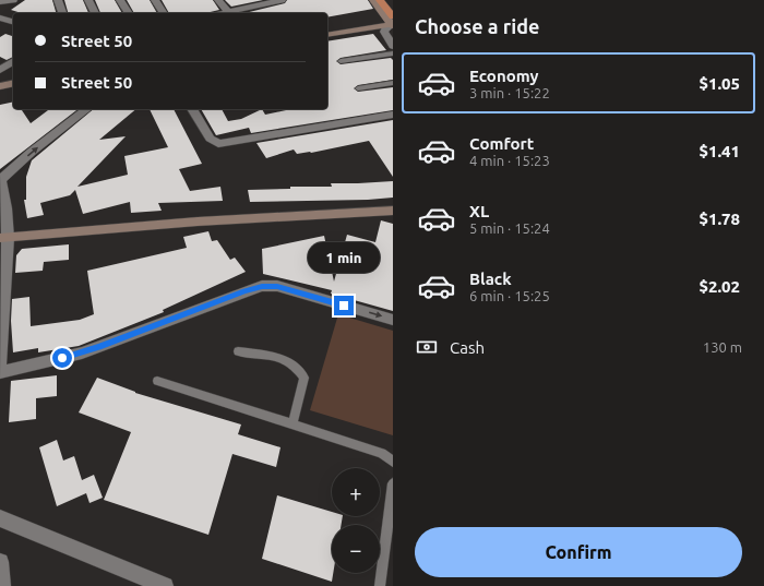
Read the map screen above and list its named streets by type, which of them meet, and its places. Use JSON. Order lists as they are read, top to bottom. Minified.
{"page":{"heading":"Choose a ride","banner":["Street 50","Street 50"],"list":[{"name":"Economy","note":"3 min · 15:22","value":"$1.05"},{"name":"Comfort","note":"4 min · 15:23","value":"$1.41"},{"name":"XL","note":"5 min · 15:24","value":"$1.78"},{"name":"Black","note":"6 min · 15:25","value":"$2.02"}],"bubble":"1 min","pay":["Cash","130 m"],"map_buttons":["+","−"],"buttons":"Confirm"}}
